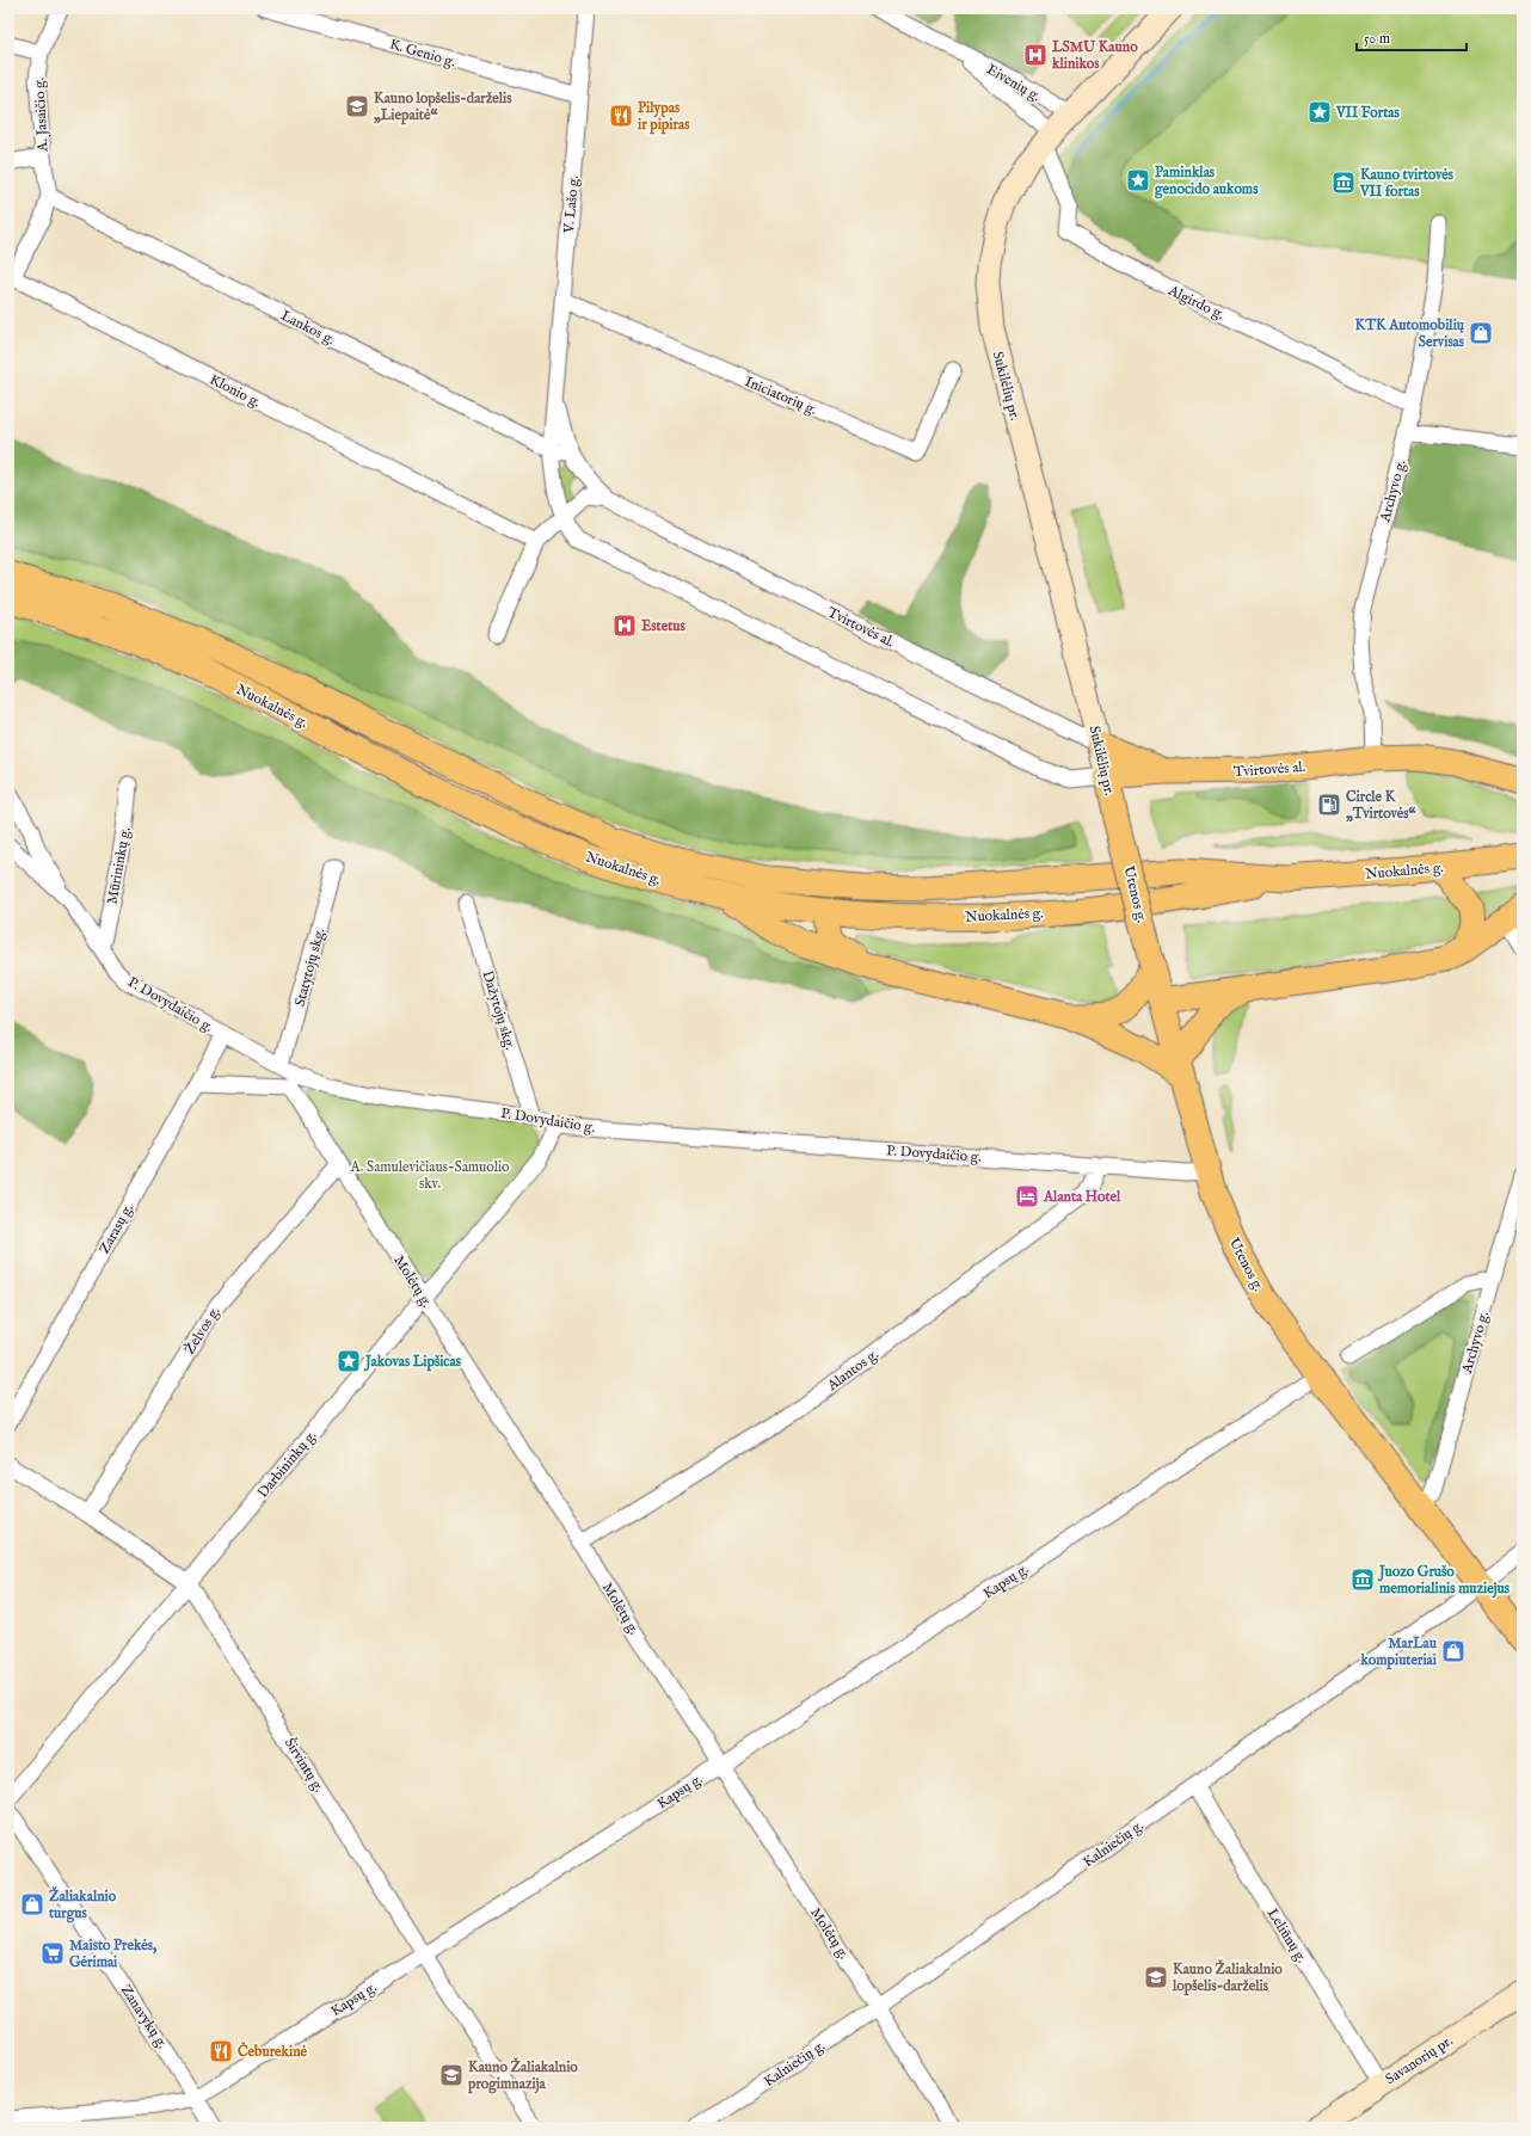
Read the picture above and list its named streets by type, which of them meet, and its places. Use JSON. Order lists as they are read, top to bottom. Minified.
{"streets":{"main road":["Sukilėlių pr.","Tvirtovės al.","Nuokalnės g.","Utenos g.","Savanorių pr."],"street":["K. Genio g.","Eivenių g.","A. Jasaičio g.","V. Lašo g.","Algirdo g.","Lankos g.","Klonio g.","Iniciatorių g.","Archyvo g.","Mūrininkų g.","Statytojų skg.","P. Dovydaičio g.","Dažytojų skg.","Zarasų g.","Molėtų g.","Želvos g.","Alantos g.","Darbininkų g.","Kapsų g.","Širvintų g.","Kalniečių g.","Leliūnų g.","Zanavykų g."]},"crossings":[["K. Genio g.","V. Lašo g."],["Eivenių g.","Algirdo g."],["Eivenių g.","Sukilėlių pr."],["A. Jasaičio g.","Lankos g."],["A. Jasaičio g.","Klonio g."],["V. Lašo g.","Lankos g."],["V. Lašo g.","Iniciatorių g."],["V. Lašo g.","Tvirtovės al."],["Algirdo g.","Sukilėlių pr."],["Algirdo g.","Archyvo g."],["Lankos g.","Klonio g."],["Sukilėlių pr.","Tvirtovės al."],["Sukilėlių pr.","Utenos g."],["Klonio g.","Tvirtovės al."],["Archyvo g.","Tvirtovės al."],["Archyvo g.","Utenos g."],["Mūrininkų g.","P. Dovydaičio g."],["Utenos g.","P. Dovydaičio g."],["Utenos g.","Kapsų g."],["Utenos g.","Kalniečių g."],["Statytojų skg.","P. Dovydaičio g."],["P. Dovydaičio g.","Dažytojų skg."],["P. Dovydaičio g.","Zarasų g."],["P. Dovydaičio g.","Molėtų g."],["P. Dovydaičio g.","Alantos g."],["P. Dovydaičio g.","Darbininkų g."],["Molėtų g.","Želvos g."],["Molėtų g.","Alantos g."],["Molėtų g.","Darbininkų g."],["Molėtų g.","Kapsų g."],["Molėtų g.","Kalniečių g."],["Želvos g.","Širvintų g."],["Darbininkų g.","Širvintų g."],["Kapsų g.","Širvintų g."],["Kapsų g.","Zanavykų g."],["Kalniečių g.","Leliūnų g."],["Leliūnų g.","Savanorių pr."]],"parks":["A. Samulevičiaus-Samuolio skv."],"places":{"hospital":["LSMU Kauno klinikos","Estetus"],"school or university":["Kauno lopšelis-darželis „Liepaitė“","Kauno Žaliakalnio lopšelis-darželis","Kauno Žaliakalnio progimnazija"],"place":["VII Fortas","Paminklas genocido aukoms","Jakovas Lipšicas"],"restaurant":["Pilypas ir pipiras","Čeburekinė"],"museum":["Kauno tvirtovės VII fortas","Juozo Grušo memorialinis muziejus"],"shop":["KTK Automobilių Servisas","MarLau kompiuteriai","Žaliakalnio turgus"],"fuel station":["Circle K „Tvirtovės“"],"hotel":["Alanta Hotel"],"supermarket":["Maisto Prekės, Gėrimai"]},"scale_bar":"50 m"}
